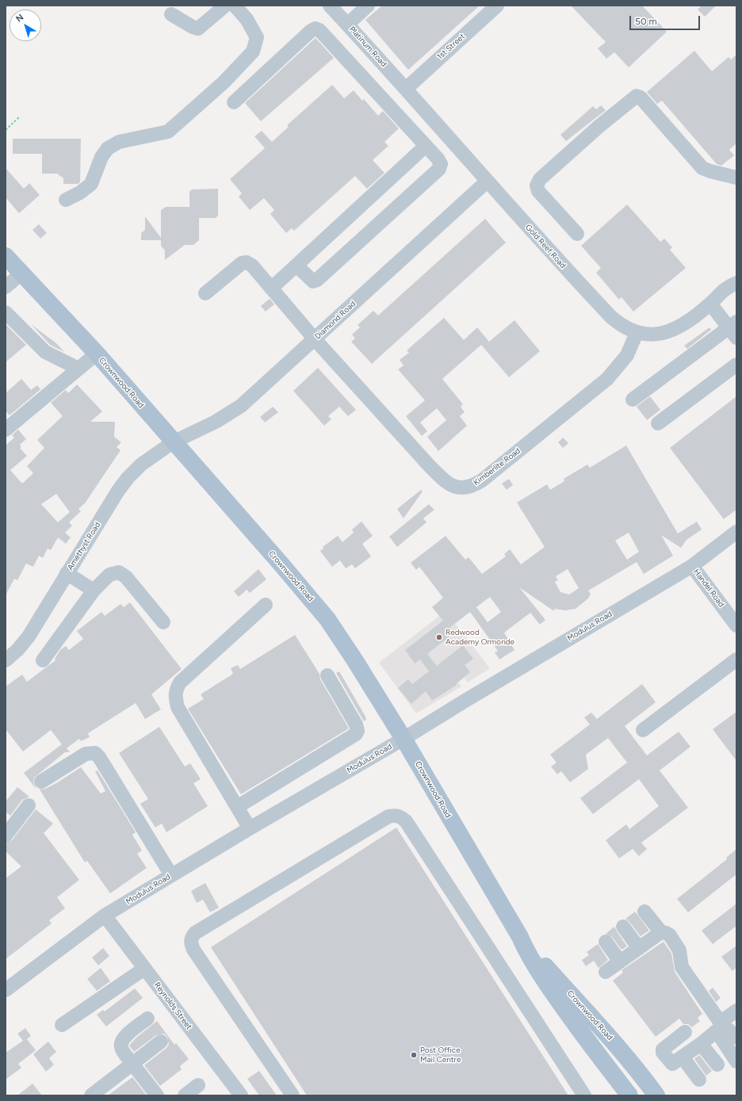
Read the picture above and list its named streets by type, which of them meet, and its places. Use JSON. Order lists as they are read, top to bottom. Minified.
{"streets":{"main road":["Crownwood Road"],"street":["Platinum Road","1st Street","Gold Reef Road","Diamond Road","Kimberlite Road","Amethyst Road","Handel Road","Modulus Road","Reynolds Street"]},"crossings":[["Platinum Road","1st Street"],["Platinum Road","Gold Reef Road"],["1st Street","Gold Reef Road"],["Gold Reef Road","Diamond Road"],["Gold Reef Road","Kimberlite Road"],["Diamond Road","Crownwood Road"],["Diamond Road","Kimberlite Road"],["Diamond Road","Amethyst Road"],["Crownwood Road","Amethyst Road"],["Crownwood Road","Modulus Road"],["Handel Road","Modulus Road"],["Modulus Road","Reynolds Street"]],"places":["Redwood Academy Ormonde","Post Office Mail Centre"],"scale_bar":"50 m","north":"top left"}
